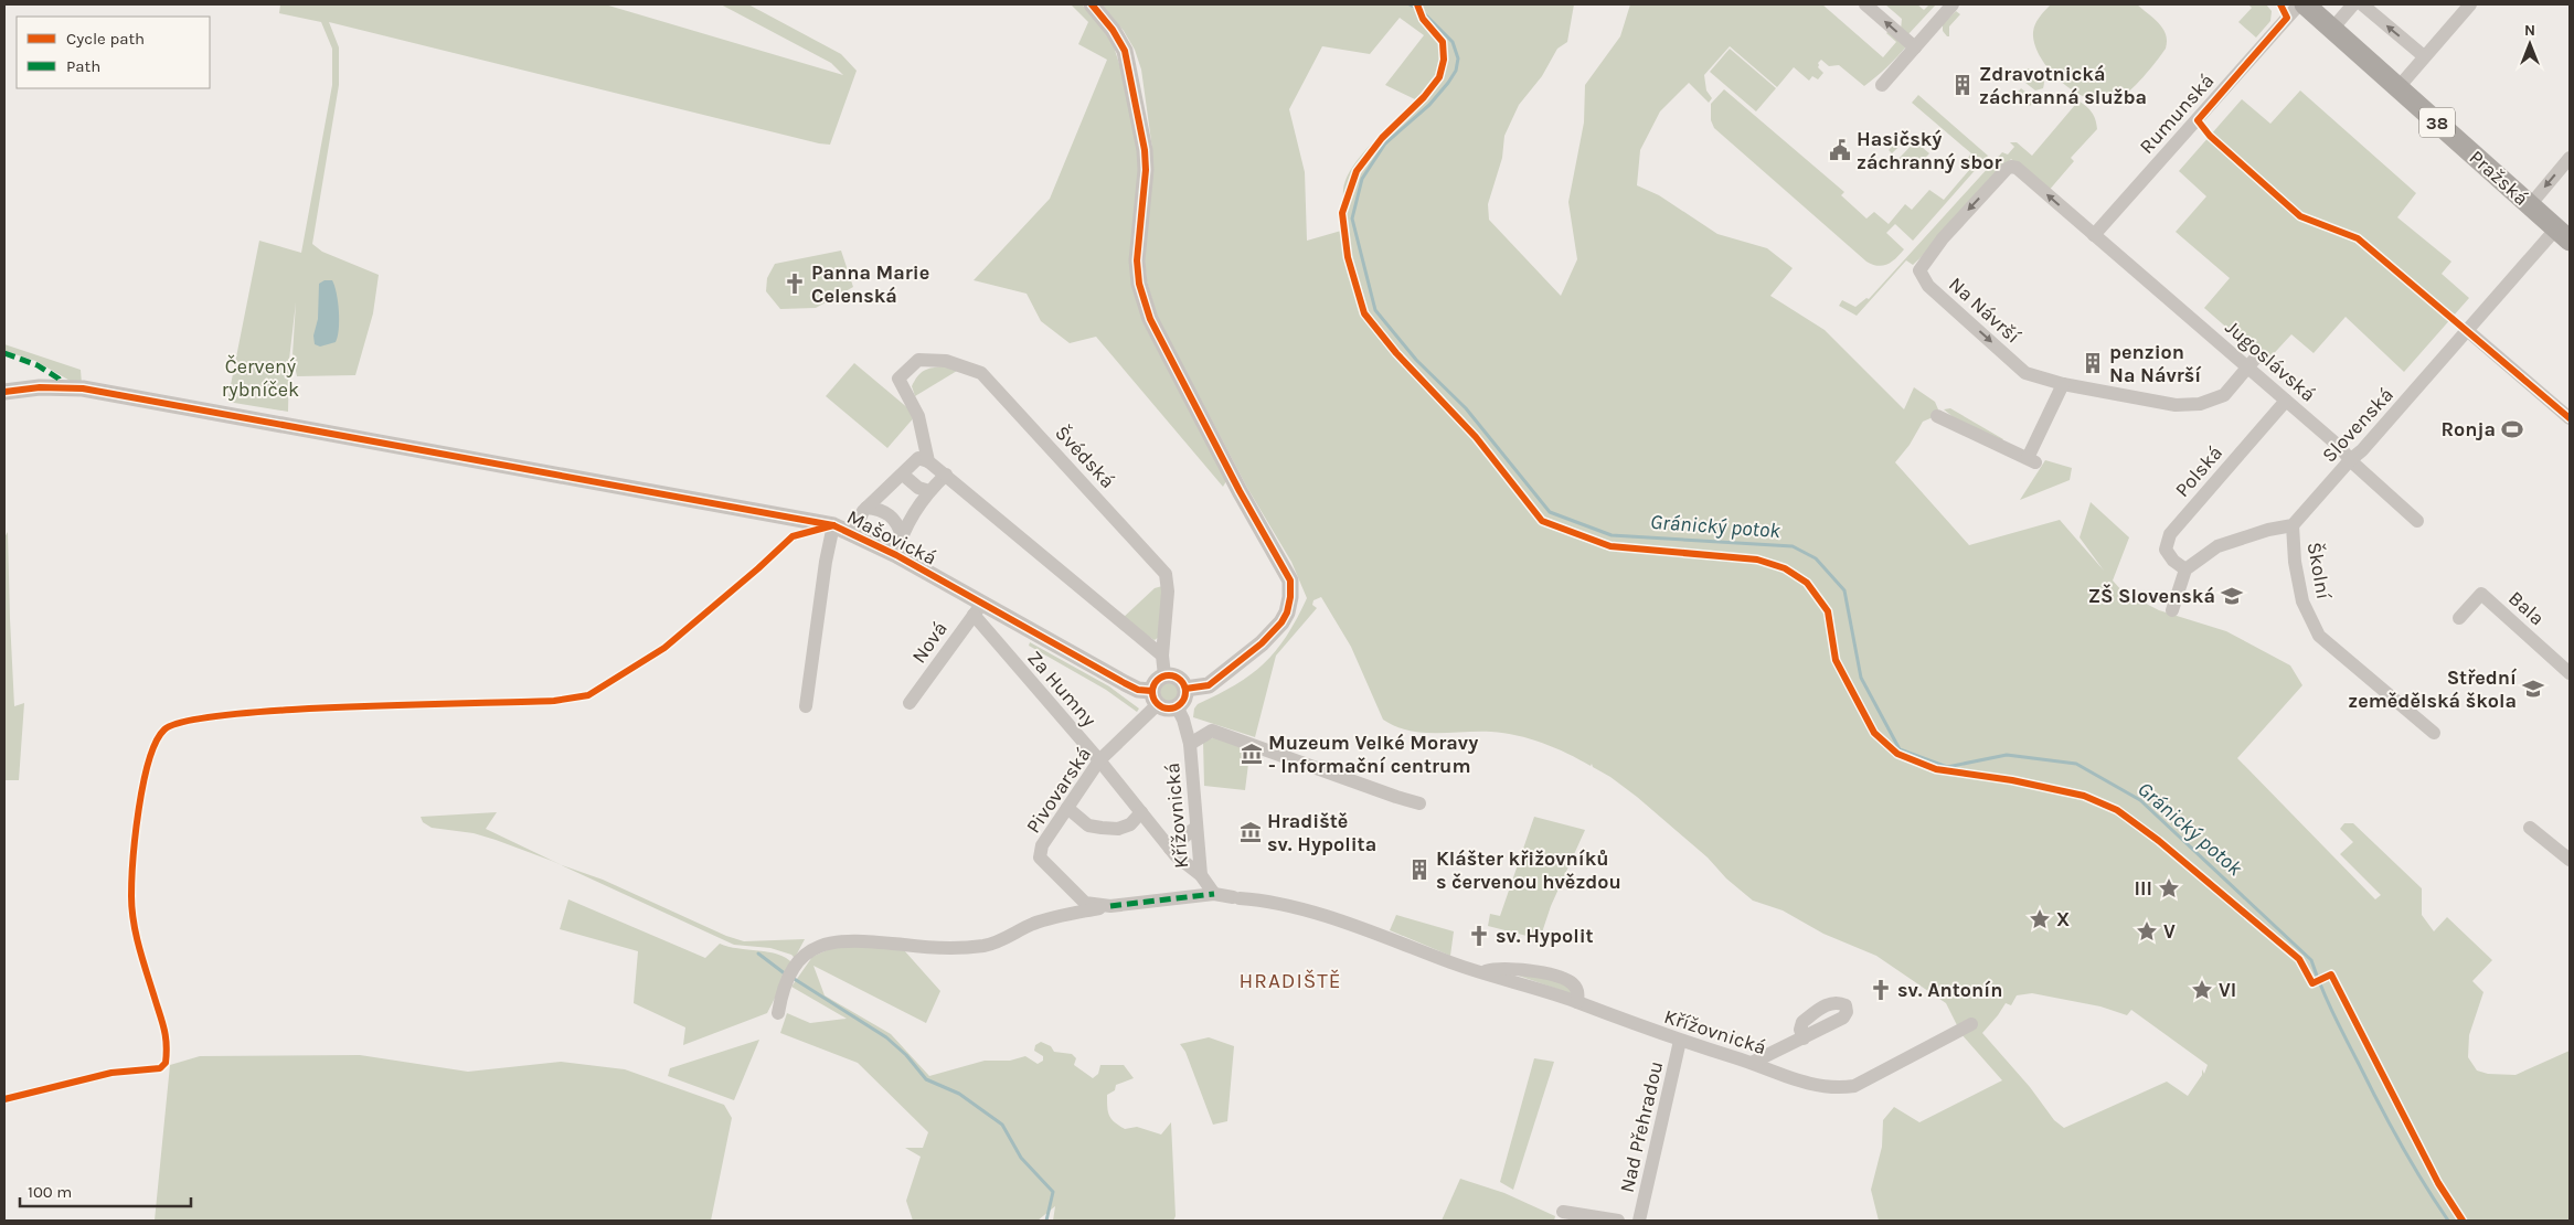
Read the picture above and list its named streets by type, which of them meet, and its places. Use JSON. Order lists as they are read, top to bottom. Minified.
{"streets":{"main road":["38","Pražská"],"street":["Rumunská","Na Návrší","Jugoslávská","Slovenská","Švédská","Polská","Mašovická","Školní","Bala","Nová","Za Humny","Pivovarská","Křížovnická","Nad Přehradou"]},"crossings":[["Rumunská","Na Návrší"],["Rumunská","Jugoslávská"],["Pražská","Slovenská"],["Na Návrší","Jugoslávská"],["Jugoslávská","Slovenská"],["Jugoslávská","Polská"],["Slovenská","Školní"],["Mašovická","Nová"],["Mašovická","Za Humny"],["Mašovická","Pivovarská"],["Mašovická","Křížovnická"],["Nová","Za Humny"],["Za Humny","Pivovarská"],["Za Humny","Křížovnická"],["Pivovarská","Křížovnická"],["Křížovnická","Nad Přehradou"]],"districts":["HRADIŠTĚ"],"water":["Gránický potok"],"parks":["Červený rybníček"],"places":{"building":["Zdravotnická záchranná služba","penzion Na Návrší","Klášter křižovníků s červenou hvězdou"],"public building":["Hasičský záchranný sbor"],"church":["Panna Marie Celenská","sv. Hypolit","sv. Antonín"],"sports":["Ronja"],"school or university":["ZŠ Slovenská","Střední zemědělská škola"],"museum":["Muzeum Velké Moravy - Informační centrum","Hradiště sv. Hypolita"],"place":["III","X","V","VI"]},"legend":["Cycle path","Path"],"scale_bar":"100 m","north":"top"}
